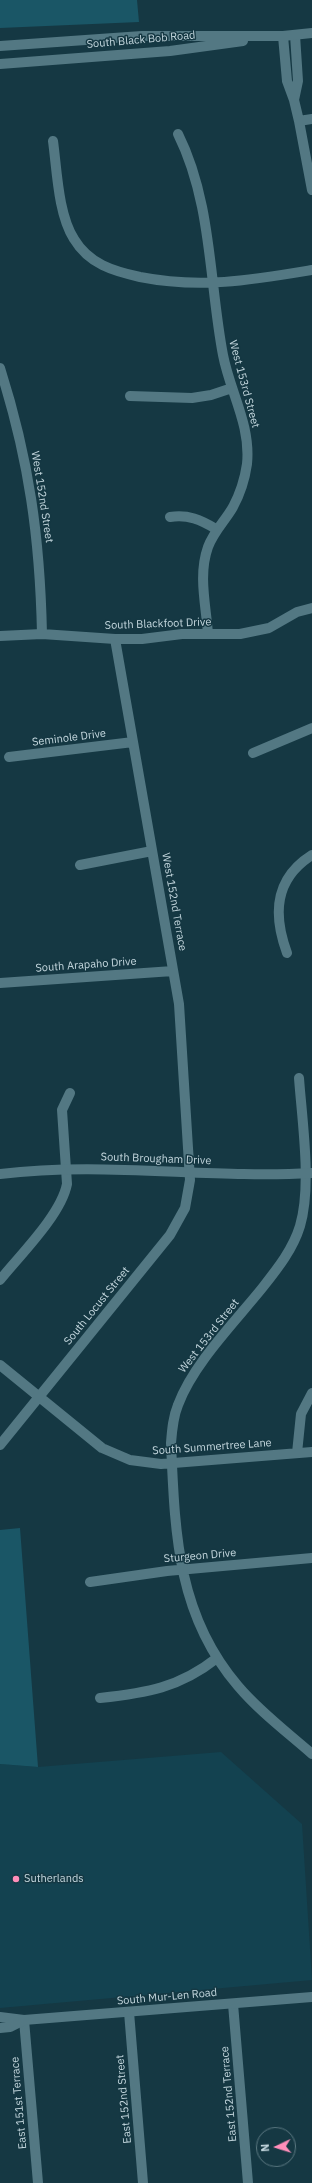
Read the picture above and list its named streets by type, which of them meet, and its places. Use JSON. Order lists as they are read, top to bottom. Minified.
{"streets":{"street":["South Black Bob Road","West 153rd Street","West 152nd Street","South Blackfoot Drive","Seminole Drive","West 152nd Terrace","South Arapaho Drive","South Brougham Drive","South Locust Street","South Summertree Lane","Sturgeon Drive","South Mur-Len Road","East 152nd Terrace","East 152nd Street","East 151st Terrace"]},"crossings":[["West 153rd Street","South Blackfoot Drive"],["West 153rd Street","South Brougham Drive"],["West 153rd Street","South Summertree Lane"],["West 153rd Street","Sturgeon Drive"],["West 152nd Street","South Blackfoot Drive"],["South Blackfoot Drive","West 152nd Terrace"],["Seminole Drive","West 152nd Terrace"],["West 152nd Terrace","South Arapaho Drive"],["West 152nd Terrace","South Brougham Drive"],["West 152nd Terrace","South Locust Street"],["South Brougham Drive","South Locust Street"],["South Locust Street","South Summertree Lane"],["South Mur-Len Road","East 152nd Terrace"],["South Mur-Len Road","East 152nd Street"],["South Mur-Len Road","East 151st Terrace"]],"places":["Sutherlands"],"north":"left"}
